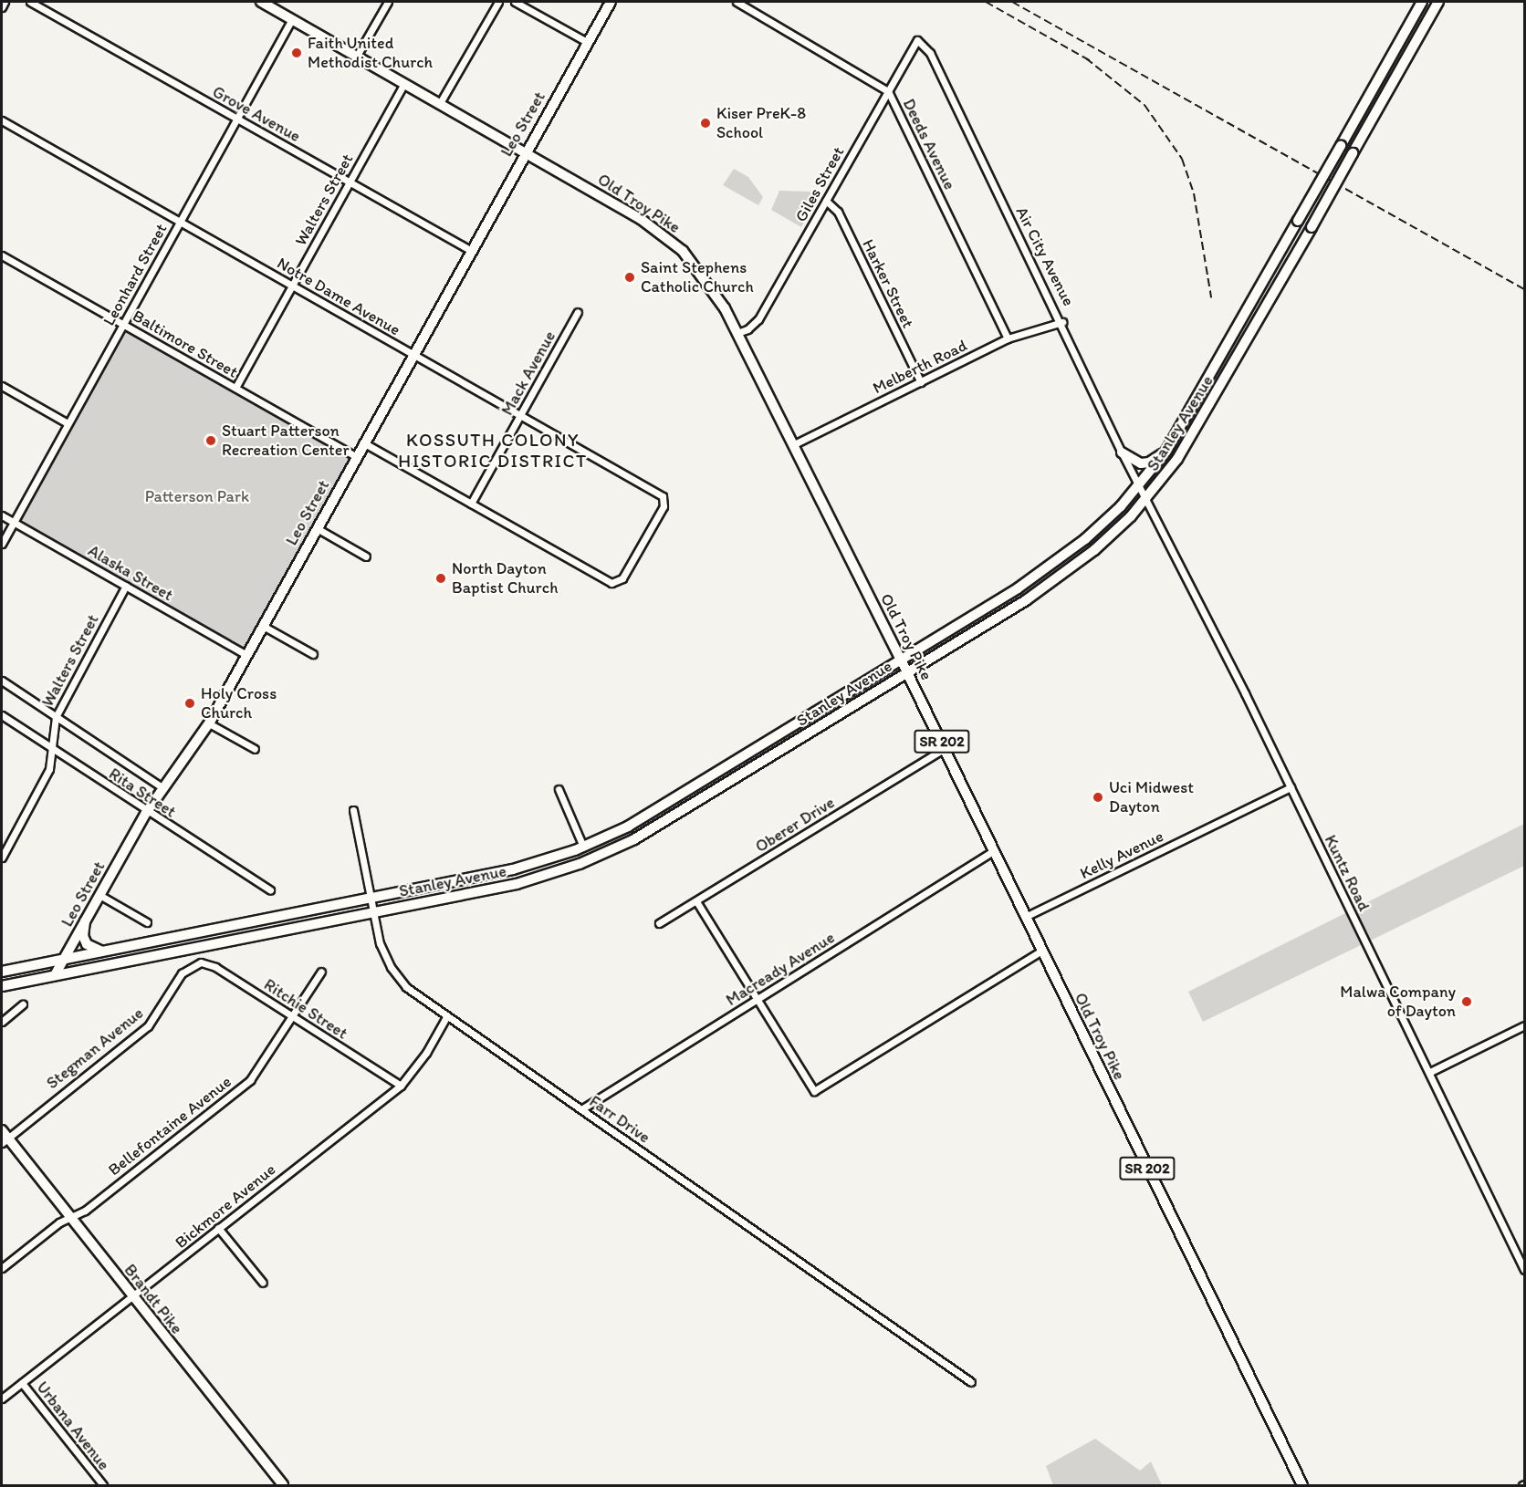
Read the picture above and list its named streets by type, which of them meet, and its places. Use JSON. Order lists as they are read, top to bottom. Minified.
{"streets":{"main road":["Leo Street","Old Troy Pike","Stanley Avenue","SR 202","Brandt Pike"],"street":["Grove Avenue","Deeds Avenue","Giles Street","Walters Street","Air City Avenue","Leonhard Street","Harker Street","Notre Dame Avenue","Baltimore Street","Melberth Road","Mack Avenue","Alaska Street","Rita Street","Oberer Drive","Kelly Avenue","Kuntz Road","Macready Avenue","Ritchie Street","Stegman Avenue","Farr Drive","Bellefontaine Avenue","Bickmore Avenue","Urbana Avenue"]},"crossings":[["Grove Avenue","Leo Street"],["Grove Avenue","Walters Street"],["Grove Avenue","Leonhard Street"],["Leo Street","Old Troy Pike"],["Leo Street","Notre Dame Avenue"],["Leo Street","Baltimore Street"],["Leo Street","Stanley Avenue"],["Leo Street","Alaska Street"],["Leo Street","Rita Street"],["Deeds Avenue","Giles Street"],["Deeds Avenue","Melberth Road"],["Giles Street","Old Troy Pike"],["Giles Street","Air City Avenue"],["Giles Street","Harker Street"],["Walters Street","Old Troy Pike"],["Walters Street","Notre Dame Avenue"],["Walters Street","Baltimore Street"],["Walters Street","Alaska Street"],["Walters Street","Rita Street"],["Old Troy Pike","Leonhard Street"],["Old Troy Pike","Melberth Road"],["Old Troy Pike","Stanley Avenue"],["Old Troy Pike","Oberer Drive"],["Old Troy Pike","Kelly Avenue"],["Old Troy Pike","Macready Avenue"],["Air City Avenue","Melberth Road"],["Air City Avenue","Stanley Avenue"],["Air City Avenue","Kuntz Road"],["Leonhard Street","Notre Dame Avenue"],["Leonhard Street","Baltimore Street"],["Leonhard Street","Alaska Street"],["Harker Street","Melberth Road"],["Notre Dame Avenue","Mack Avenue"],["Stanley Avenue","Kuntz Road"],["Stanley Avenue","Farr Drive"],["Kelly Avenue","Kuntz Road"],["Macready Avenue","Farr Drive"],["Ritchie Street","Stegman Avenue"],["Ritchie Street","Bellefontaine Avenue"],["Ritchie Street","Bickmore Avenue"],["Stegman Avenue","Brandt Pike"],["Farr Drive","Bickmore Avenue"],["Bellefontaine Avenue","Brandt Pike"],["Bickmore Avenue","Brandt Pike"],["Bickmore Avenue","Urbana Avenue"]],"districts":["KOSSUTH COLONY HISTORIC DISTRICT"],"parks":["Patterson Park"],"places":["Faith United Methodist Church","Kiser PreK-8 School","Saint Stephens Catholic Church","Stuart Patterson Recreation Center","North Dayton Baptist Church","Holy Cross Church","Uci Midwest Dayton","Malwa Company of Dayton"]}
